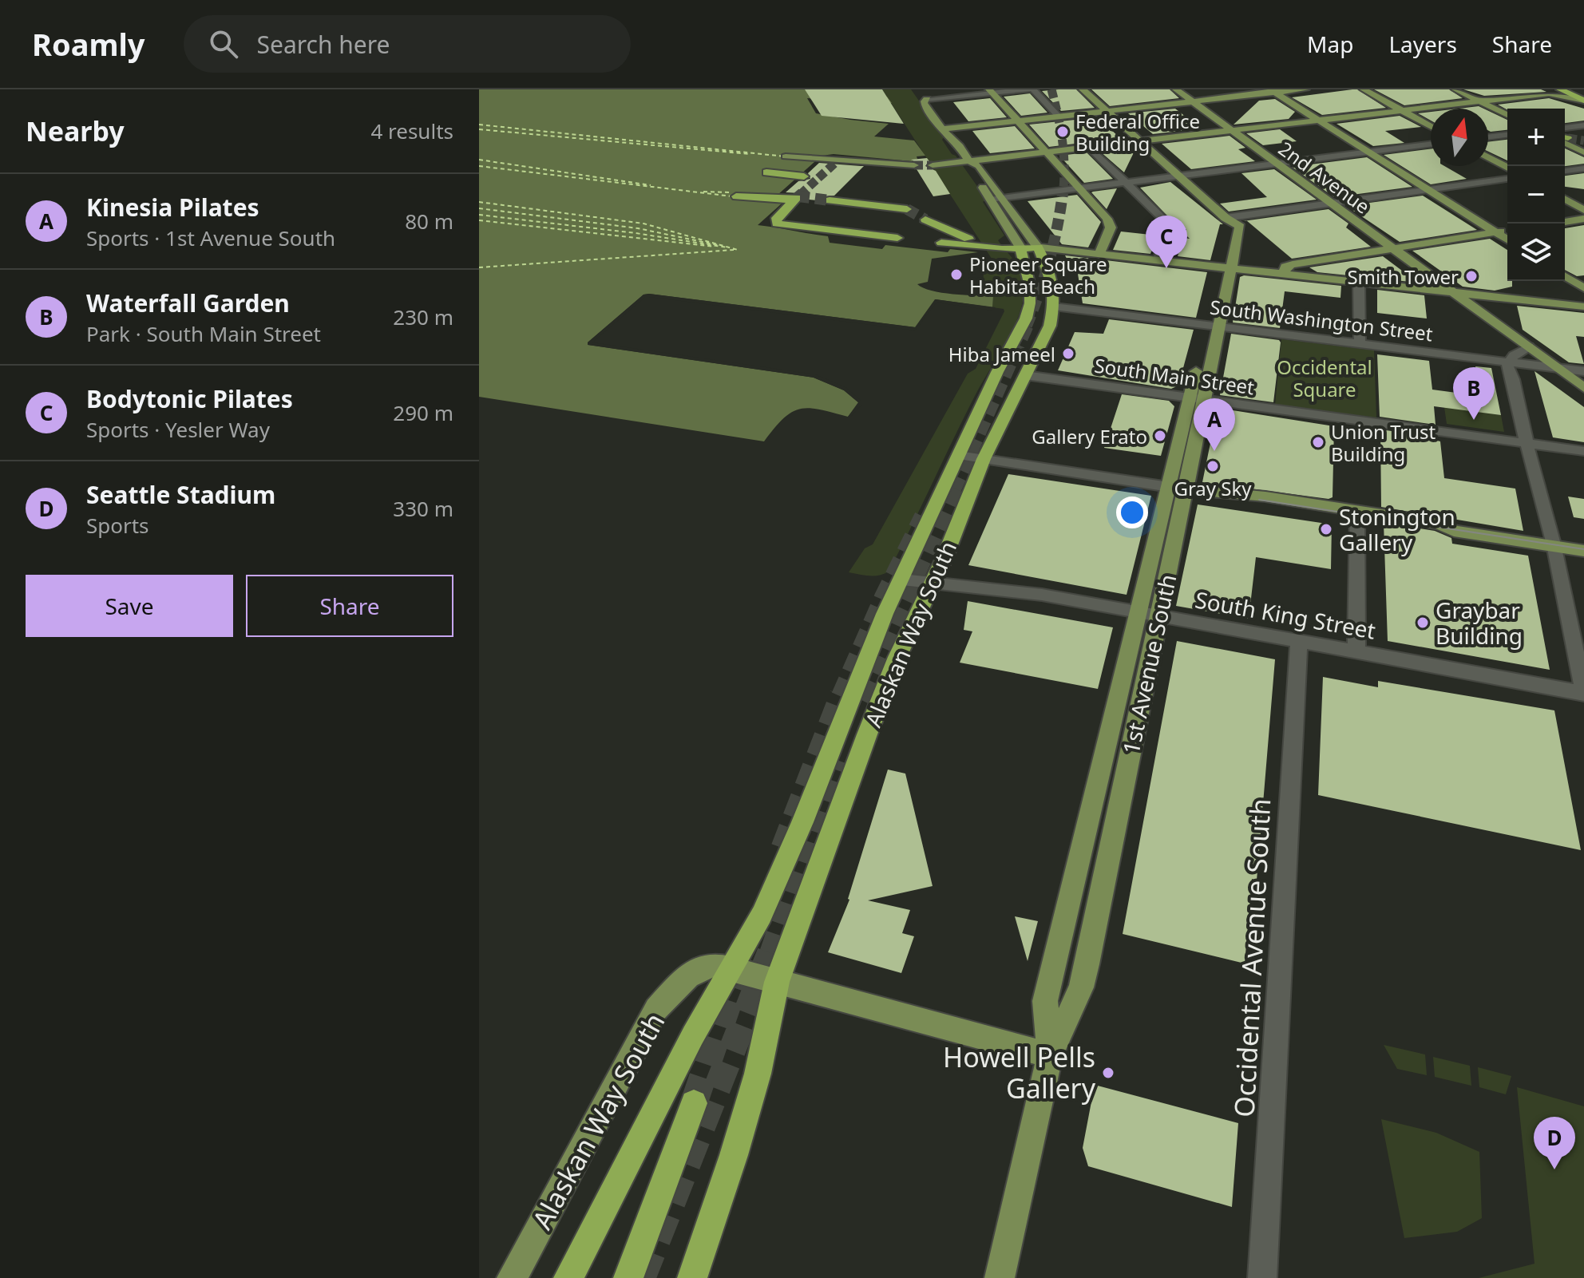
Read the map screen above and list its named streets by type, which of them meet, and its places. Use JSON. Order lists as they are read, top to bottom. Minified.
{"streets":{"highway":["Alaskan Way South"],"main road":["2nd Avenue","1st Avenue South"],"street":["South Washington Street","South Main Street","South King Street","Occidental Avenue South"]},"crossings":[["2nd Avenue","South Washington Street"],["South Washington Street","Alaskan Way South"],["South Washington Street","1st Avenue South"],["South Main Street","Alaskan Way South"],["South Main Street","1st Avenue South"],["South King Street","Alaskan Way South"],["South King Street","1st Avenue South"],["South King Street","Occidental Avenue South"]],"parks":["Occidental Square"],"places":["Federal Office Building","Pioneer Square Habitat Beach","Smith Tower","Hiba Jameel","Gallery Erato","Union Trust Building","Gray Sky","Stonington Gallery","Graybar Building","Howell Pells Gallery"],"north":"top","page":{"header":"Roamly","search":"Search here","nav":["Map","Layers","Share"],"heading":["Nearby","4 results"],"map_buttons":["+","−"],"list":[{"mark":"A","name":"Kinesia Pilates","note":"Sports · 1st Avenue South","value":"80 m"},{"mark":"B","name":"Waterfall Garden","note":"Park · South Main Street","value":"230 m"},{"mark":"C","name":"Bodytonic Pilates","note":"Sports · Yesler Way","value":"290 m"},{"mark":"D","name":"Seattle Stadium","note":"Sports","value":"330 m"}],"pins":["C","B","A","D"],"buttons":["Save","Share"]}}
